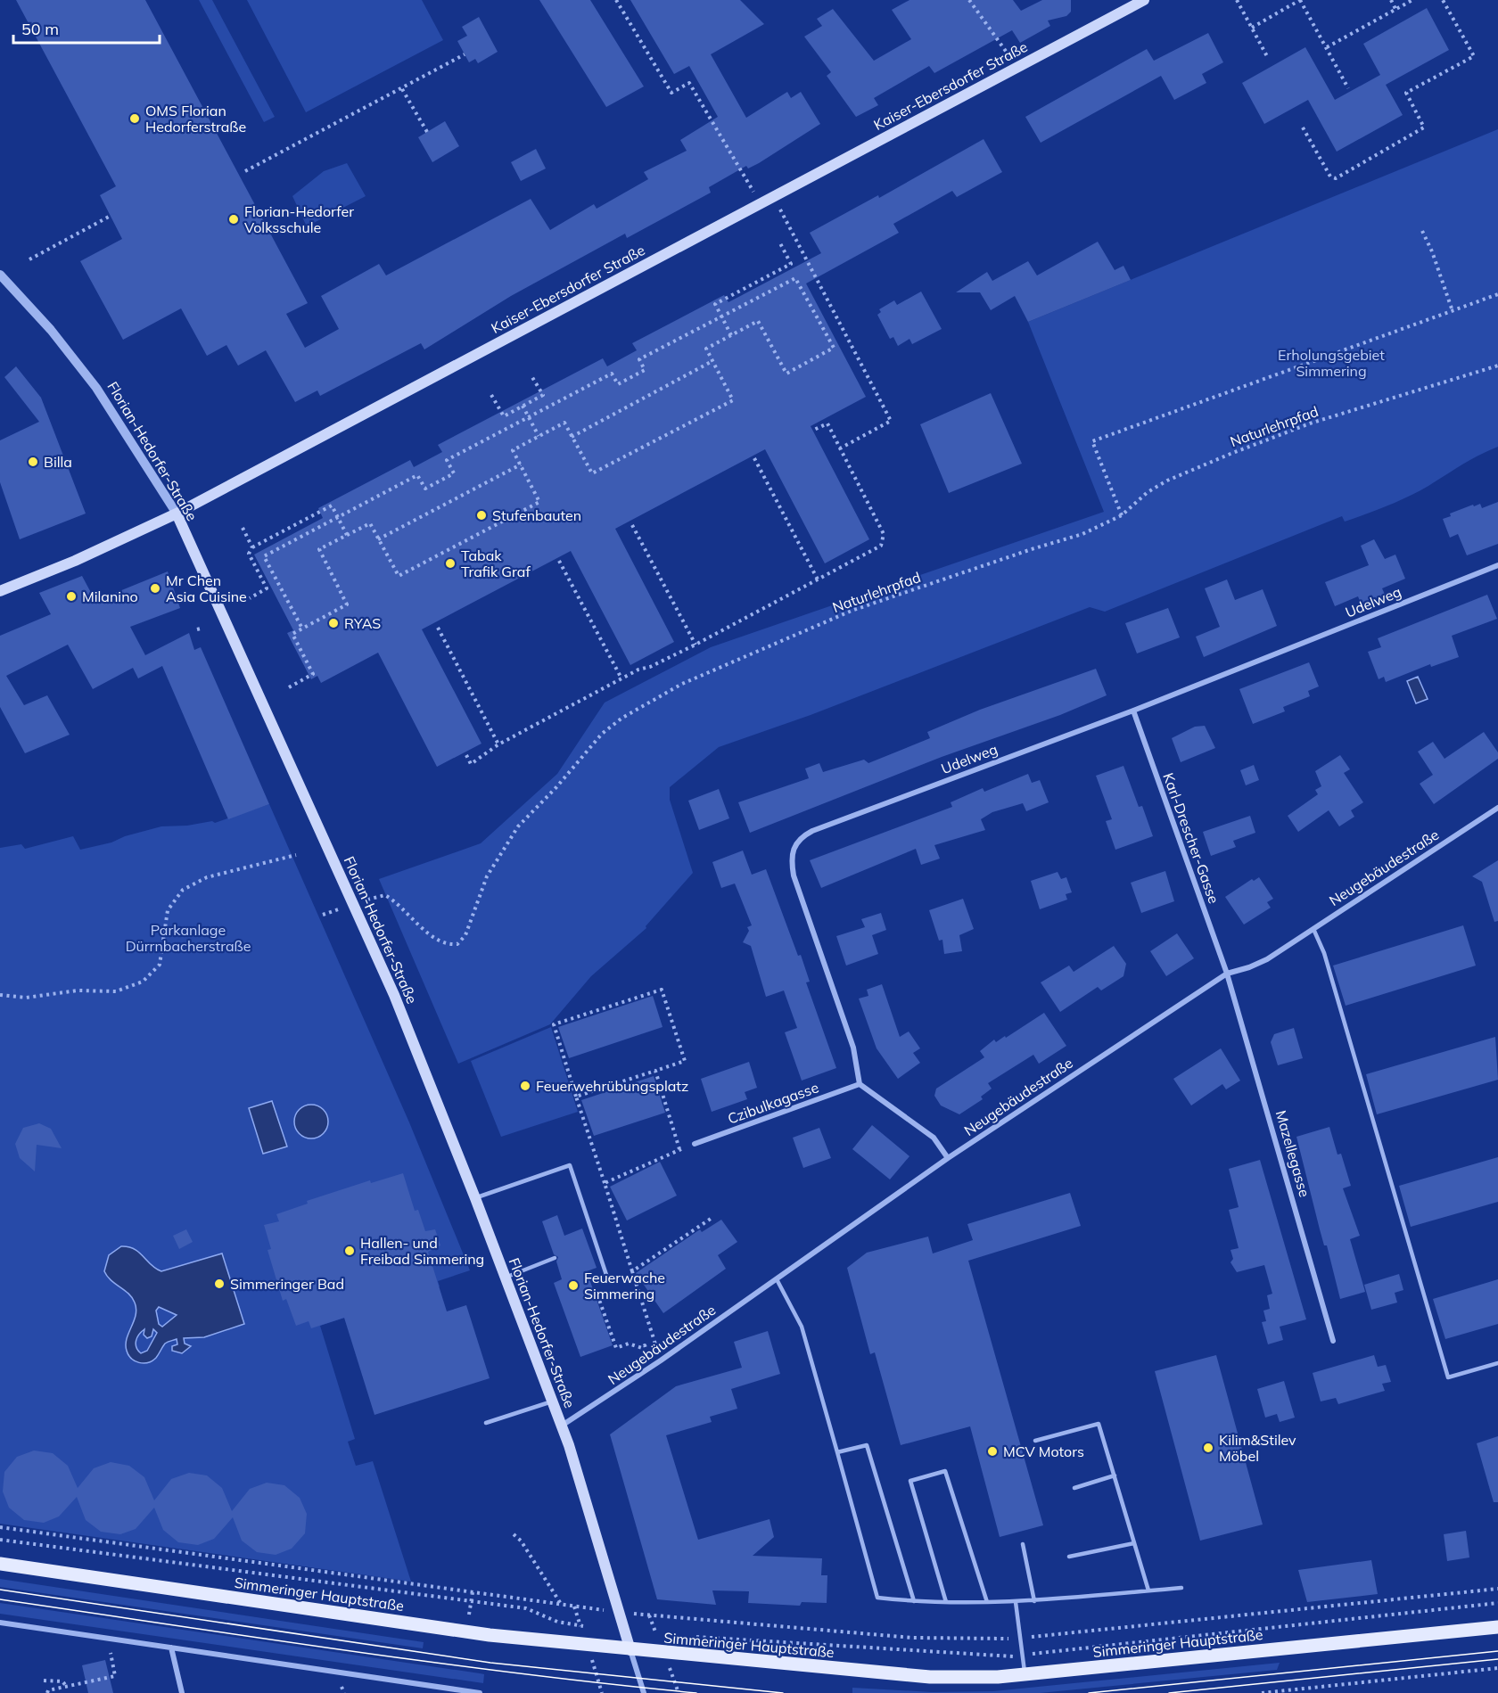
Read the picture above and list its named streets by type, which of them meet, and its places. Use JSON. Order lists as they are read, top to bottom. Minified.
{"streets":{"main road":["Kaiser-Ebersdorfer Straße","Florian-Hedorfer-Straße","Simmeringer Hauptstraße"],"street":["Udelweg","Karl-Drescher-Gasse","Neugebäudestraße","Czibulkagasse","Mazellegasse"],"path":["Naturlehrpfad"]},"crossings":[["Kaiser-Ebersdorfer Straße","Florian-Hedorfer-Straße"],["Florian-Hedorfer-Straße","Neugebäudestraße"],["Florian-Hedorfer-Straße","Simmeringer Hauptstraße"],["Udelweg","Karl-Drescher-Gasse"],["Udelweg","Czibulkagasse"],["Karl-Drescher-Gasse","Neugebäudestraße"],["Karl-Drescher-Gasse","Mazellegasse"],["Neugebäudestraße","Mazellegasse"]],"parks":["Erholungsgebiet Simmering","Parkanlage Dürrnbacherstraße"],"places":["OMS Florian Hedorferstraße","Florian-Hedorfer Volksschule","Billa","Stufenbauten","Tabak Trafik Graf","Mr Chen Asia Cuisine","Milanino","RYAS","Feuerwehrübungsplatz","Hallen- und Freibad Simmering","Simmeringer Bad","Feuerwache Simmering","Kilim&Stilev Möbel","MCV Motors"],"scale_bar":"50 m"}
